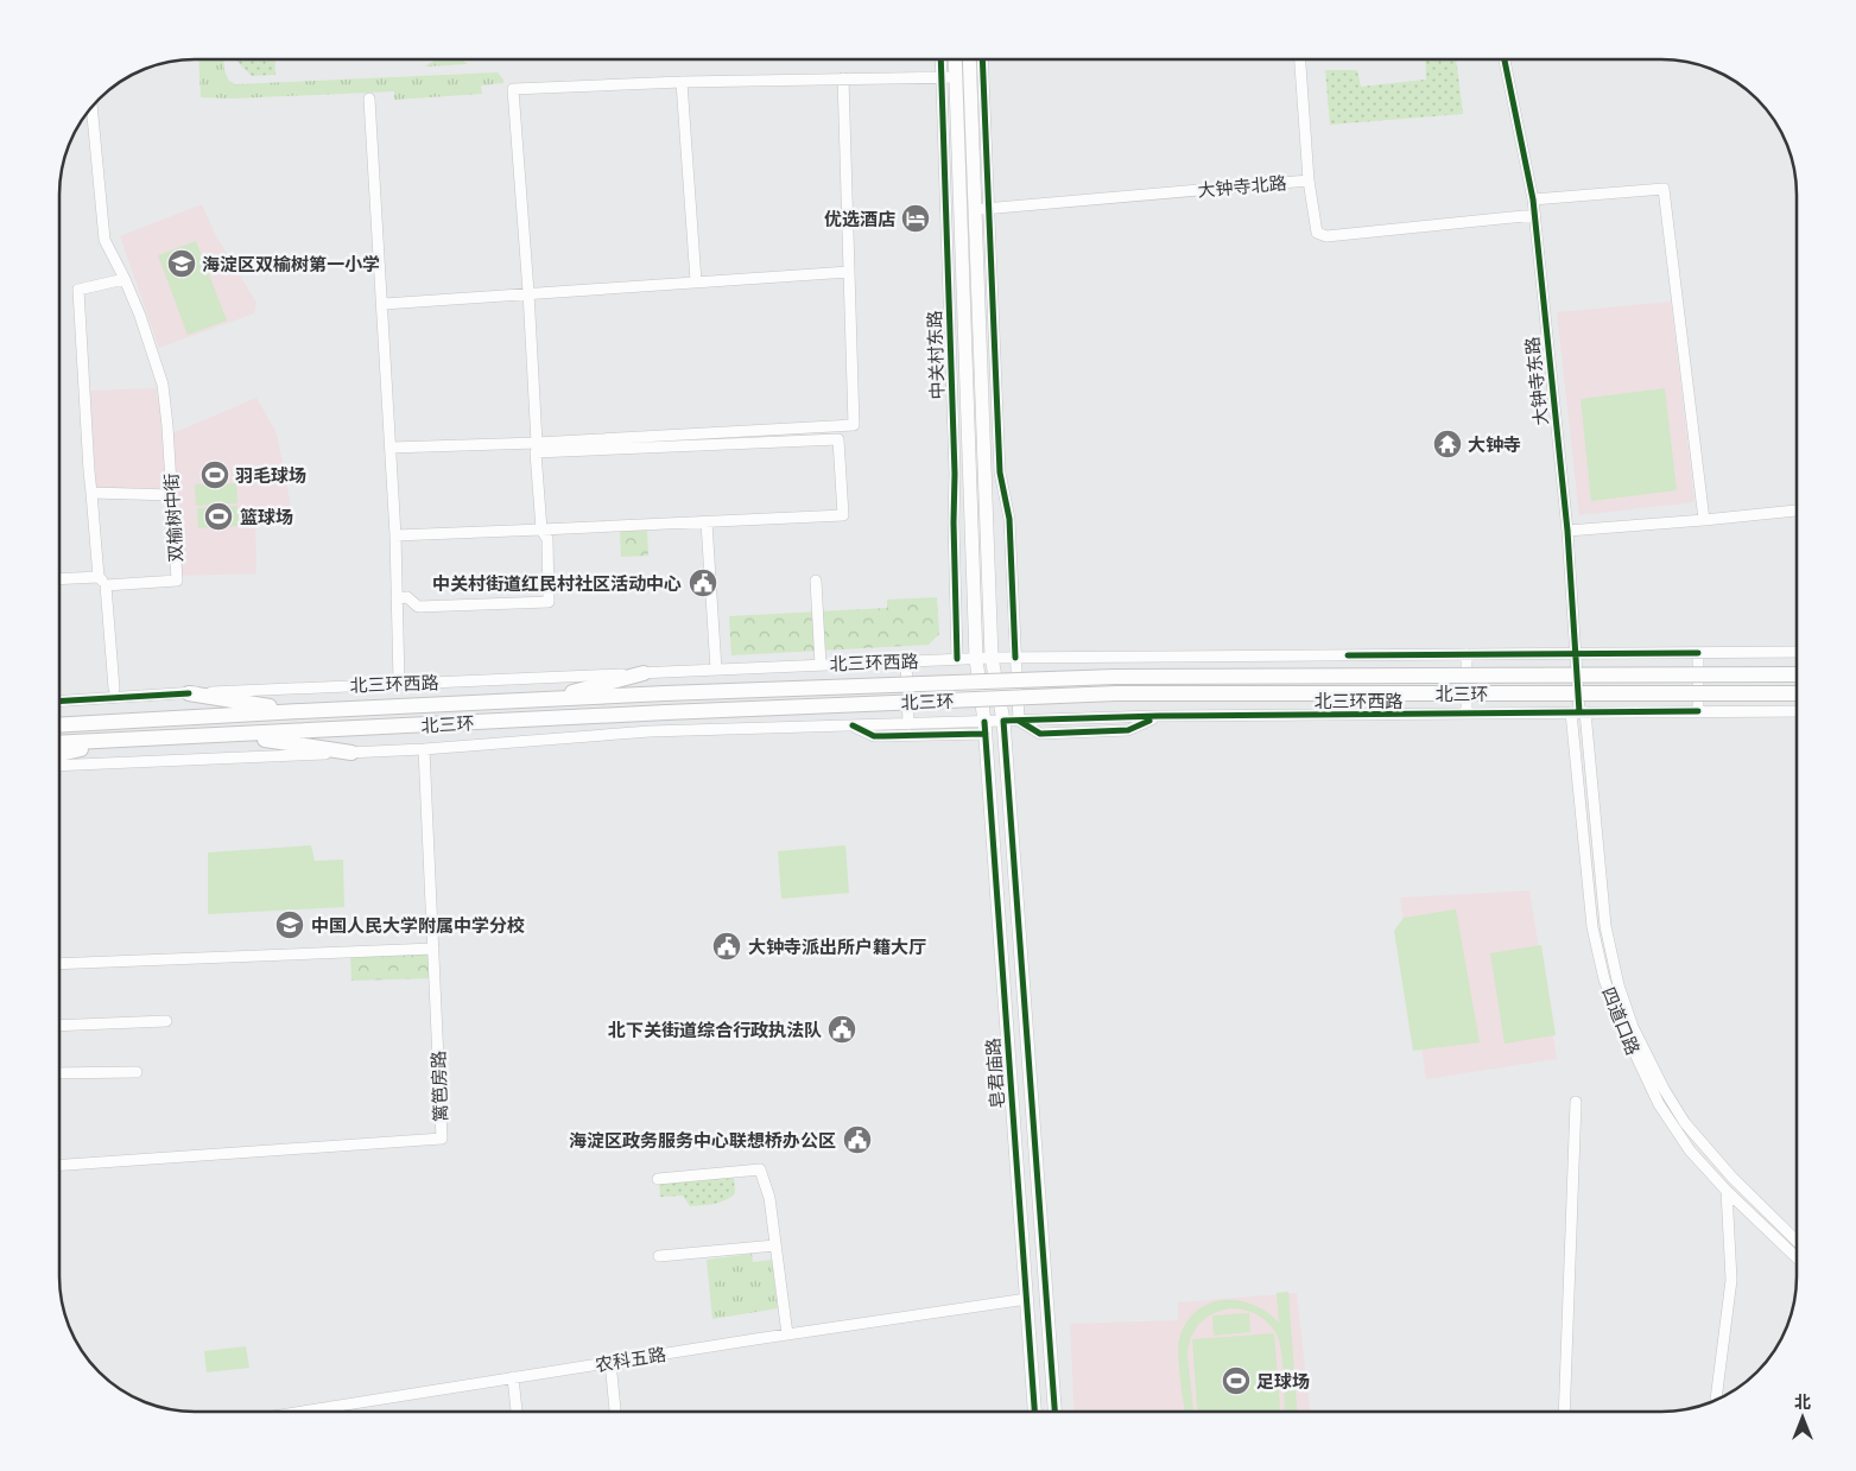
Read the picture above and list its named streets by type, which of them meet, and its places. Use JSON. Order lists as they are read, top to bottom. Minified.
{"streets":{"highway":["北三环"],"main road":["中关村东路","皂君庙路"],"street":["大钟寺北路","大钟寺东路","双榆树中街","北三环西路","四道口路","篱笆房路","农科五路"]},"crossings":[["大钟寺北路","大钟寺东路"],["中关村东路","北三环西路"],["中关村东路","皂君庙路"],["大钟寺东路","北三环西路"],["大钟寺东路","四道口路"],["北三环西路","四道口路"],["北三环西路","皂君庙路"],["皂君庙路","农科五路"]],"places":{"hotel":["优选酒店"],"school or university":["海淀区双榆树第一小学","中国人民大学附属中学分校"],"temple":["大钟寺"],"sports":["羽毛球场","篮球场","足球场"],"public building":["中关村街道红民村社区活动中心","大钟寺派出所户籍大厅","北下关街道综合行政执法队","海淀区政务服务中心联想桥办公区"]},"north":"top"}
